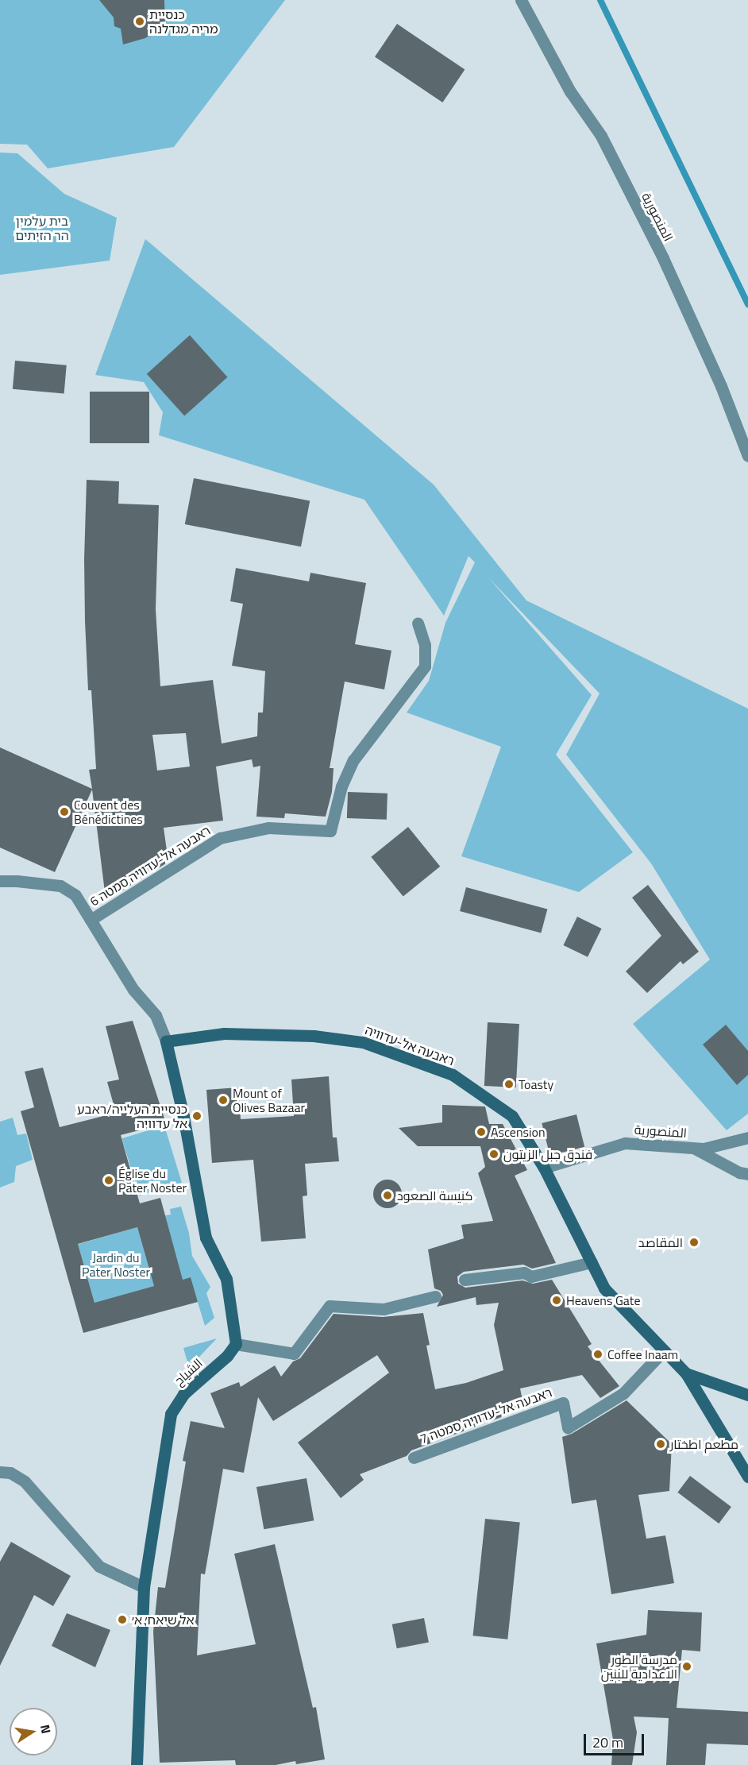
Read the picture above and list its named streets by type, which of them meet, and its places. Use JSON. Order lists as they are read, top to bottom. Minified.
{"streets":{"street":["المنصورية","ראבעה אל-עדוויה סמטה 6","ראבעה אל-עדוויה","الشياح","ראבעה אל-עדוויה סמטה 7"]},"crossings":[["المنصورية","ראבעה אל-עדוויה"],["ראבעה אל-עדוויה","ראבעה אל-עדוויה סמטה 7"]],"parks":["בית עלמין הר הזיתים","Jardin du Pater Noster"],"places":["כנסיית מריה מגדלנה","Couvent des Bénédictines","Toasty","Mount of Olives Bazaar","כנסיית העלייה/ראבע אל עדוויה","Ascension","فندق جبل الزيتون","Église du Pater Noster","كنيسة الصعود","المقاصد","Heavens Gate","Coffee Inaam","مطعم اطختار","אל שיאח׳ א׳","مدرسة الطور الاعدادية للبنين"],"scale_bar":"20 m","north":"right"}
